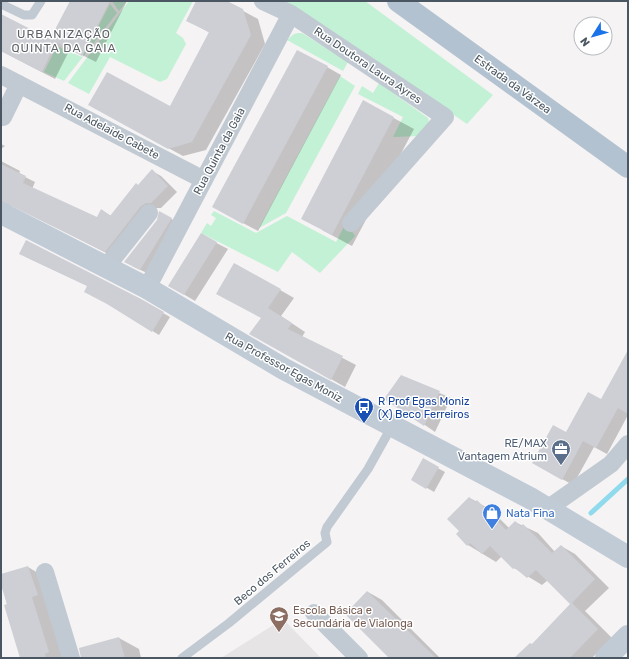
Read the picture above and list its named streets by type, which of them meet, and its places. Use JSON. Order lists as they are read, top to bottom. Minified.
{"streets":{"main road":["Estrada da Várzea"],"street":["Rua Doutora Laura Ayres","Rua Adelaide Cabete","Rua Quinta da Gaia","Rua Professor Egas Moniz"],"lane":["Beco dos Ferreiros"]},"crossings":[["Rua Doutora Laura Ayres","Rua Quinta da Gaia"],["Rua Adelaide Cabete","Rua Quinta da Gaia"],["Rua Quinta da Gaia","Rua Professor Egas Moniz"],["Rua Professor Egas Moniz","Beco dos Ferreiros"]],"districts":["URBANIZAÇÃO QUINTA DA GAIA"],"places":{"bus stop":["R Prof Egas Moniz (X) Beco Ferreiros"],"office":["RE/MAX Vantagem Atrium"],"shop":["Nata Fina"],"school or university":["Escola Básica e Secundária de Vialonga"]},"north":"bottom left"}
